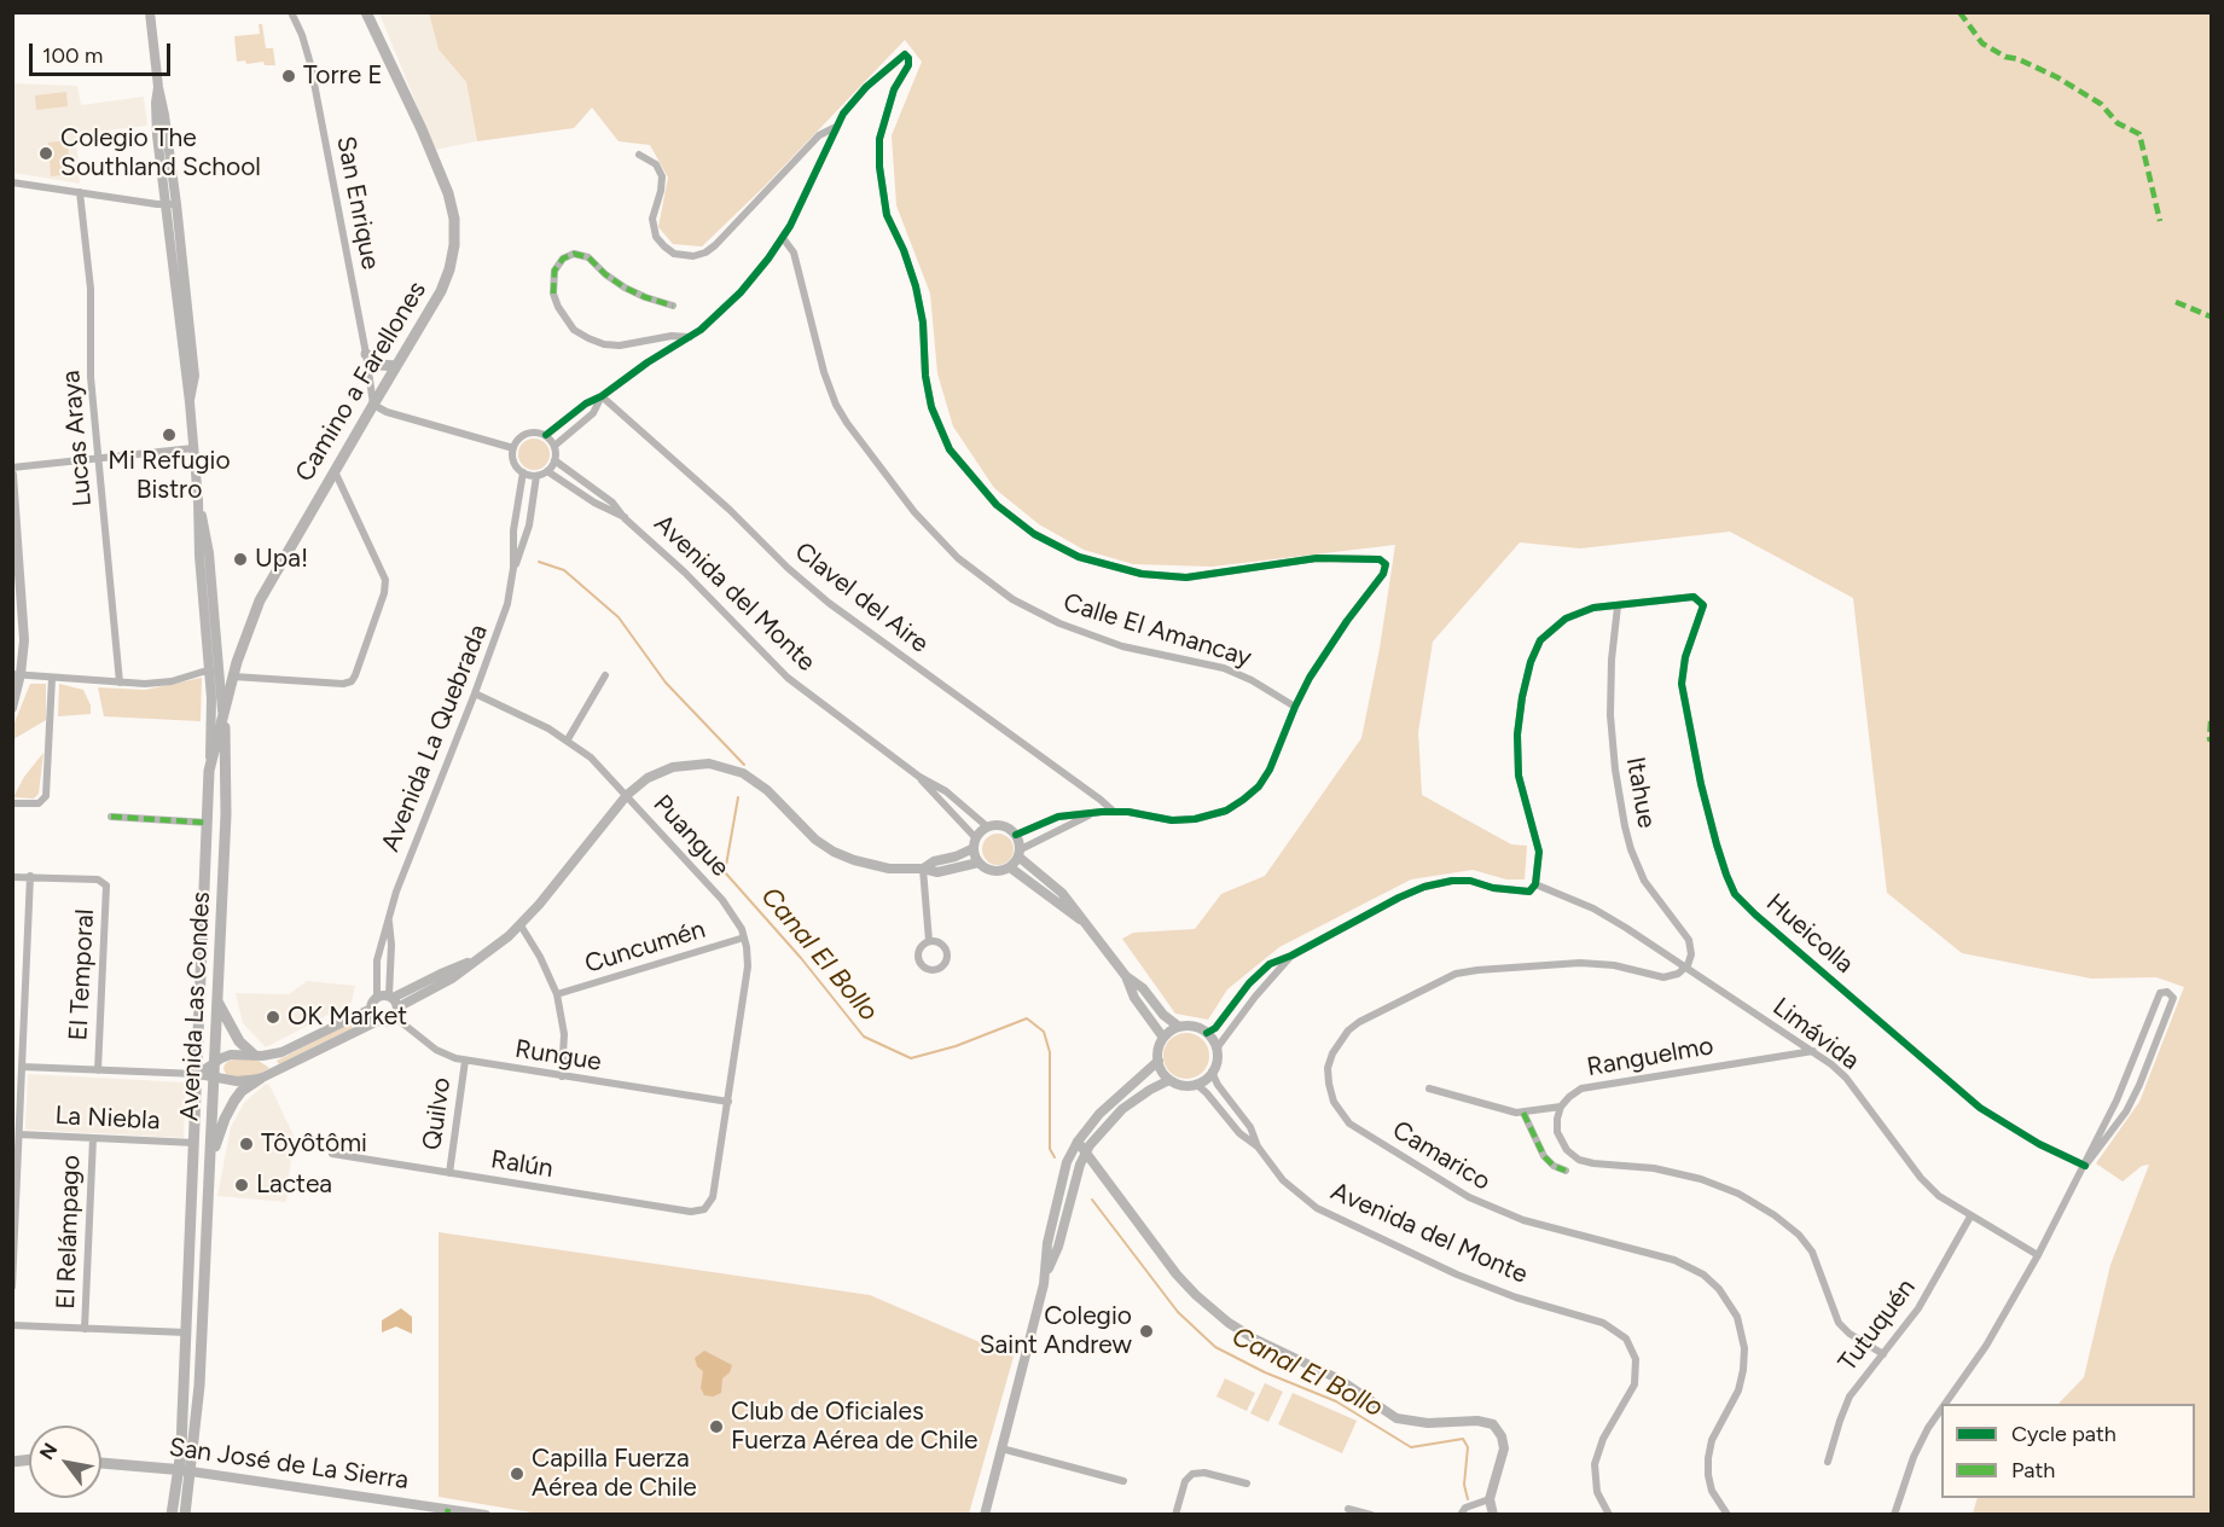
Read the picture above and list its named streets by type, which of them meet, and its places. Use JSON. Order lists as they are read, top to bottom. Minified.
{"streets":{"main road":["Camino a Farellones","Avenida Las Condes","San José de La Sierra"],"street":["San Enrique","Lucas Araya","Avenida del Monte","Clavel del Aire","Calle El Amancay","Avenida La Quebrada","Itahue","Puangue","Hueicolla","Cuncumén","El Temporal","Limávida","Rungue","Ranguelmo","Quilvo","La Niebla","Camarico","Ralún","El Relámpago","Tutuquén"]},"crossings":[["San Enrique","Camino a Farellones"],["Camino a Farellones","Avenida Las Condes"],["Avenida del Monte","Avenida La Quebrada"],["Avenida La Quebrada","Puangue"],["Avenida La Quebrada","Rungue"],["Itahue","Hueicolla"],["Itahue","Limávida"],["Itahue","Camarico"],["Puangue","Cuncumén"],["Puangue","Rungue"],["Puangue","Ralún"],["Avenida Las Condes","La Niebla"],["Avenida Las Condes","San José de La Sierra"],["Limávida","Ranguelmo"],["Limávida","Camarico"],["Limávida","Tutuquén"],["Rungue","Quilvo"],["Ranguelmo","Tutuquén"],["Quilvo","Ralún"],["La Niebla","El Relámpago"]],"water":["Canal El Bollo"],"places":["Torre E","Colegio The Southland School","Mi Refugio Bistro","Upa!","OK Market","Tôyôtômi","Lactea","Colegio Saint Andrew","Club de Oficiales Fuerza Aérea de Chile","Capilla Fuerza Aérea de Chile"],"legend":["Cycle path","Path"],"scale_bar":"100 m","north":"top left"}
